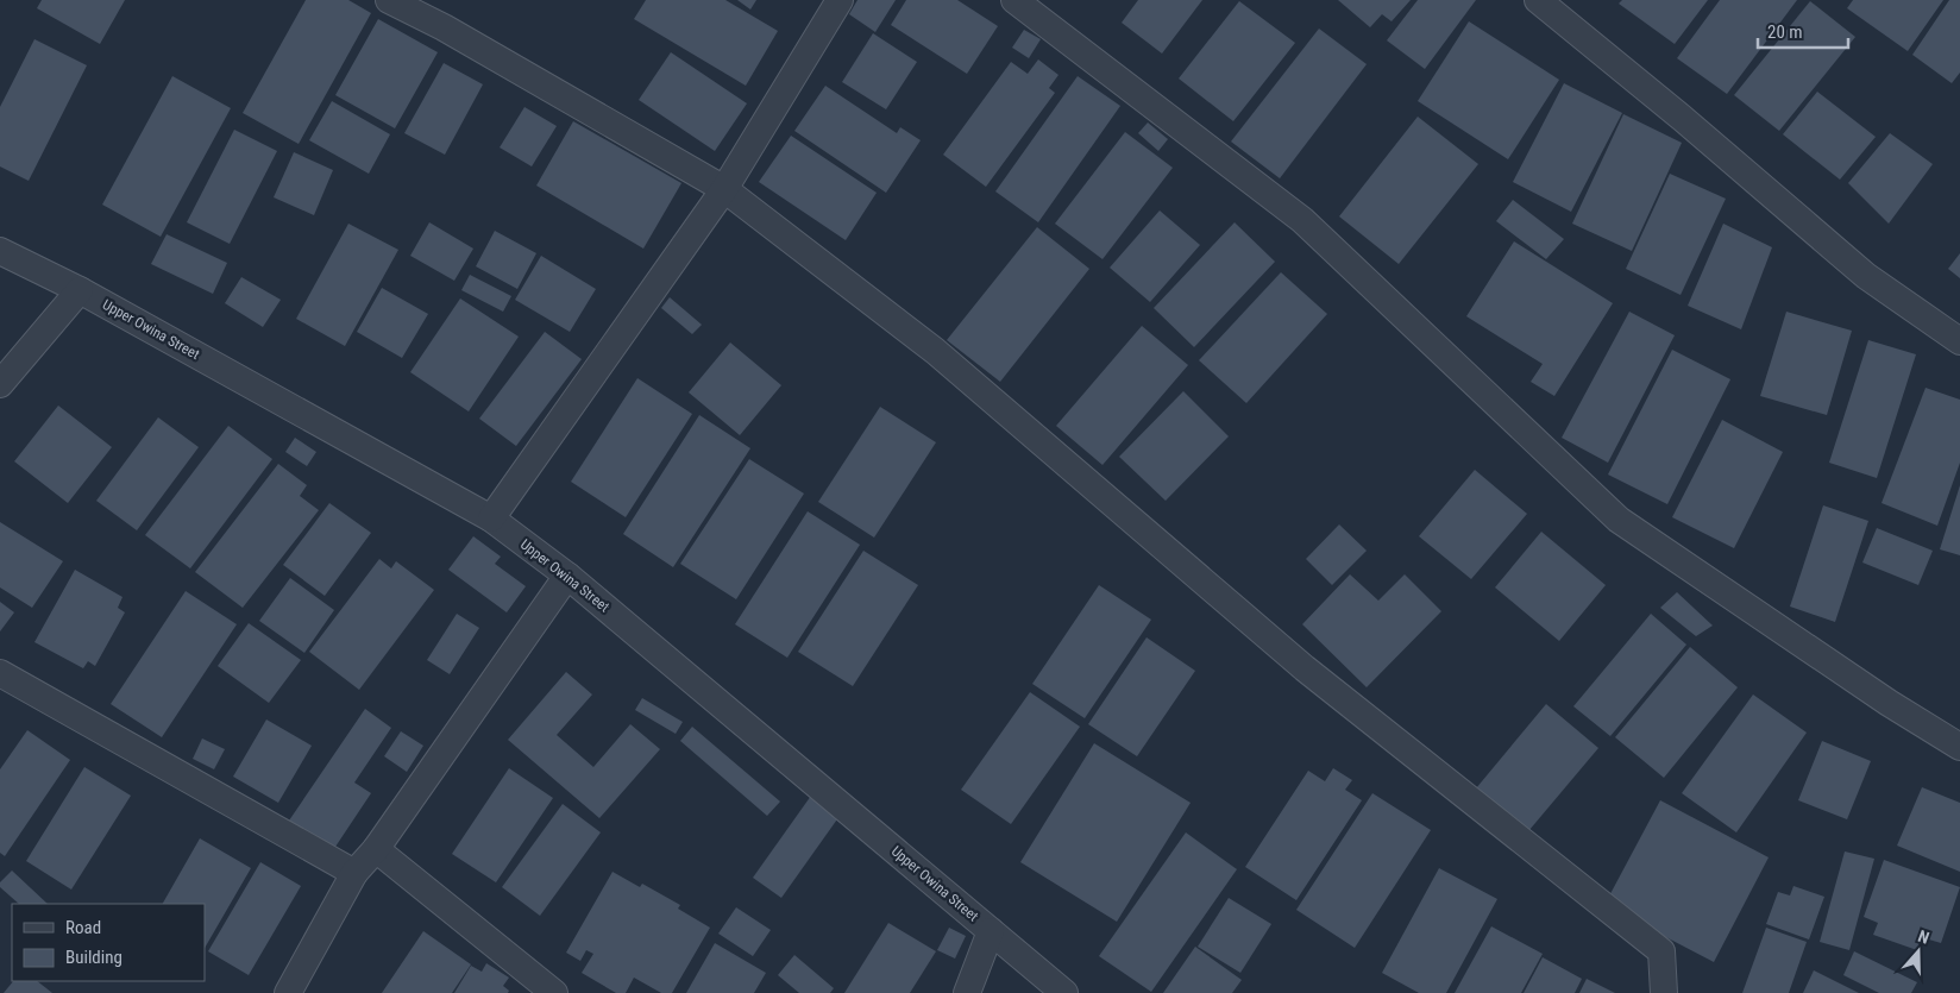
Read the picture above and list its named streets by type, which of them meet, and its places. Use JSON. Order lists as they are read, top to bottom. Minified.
{"streets":{"street":["Upper Owina Street"]},"legend":["Road","Building"],"scale_bar":"20 m","north":"top"}
